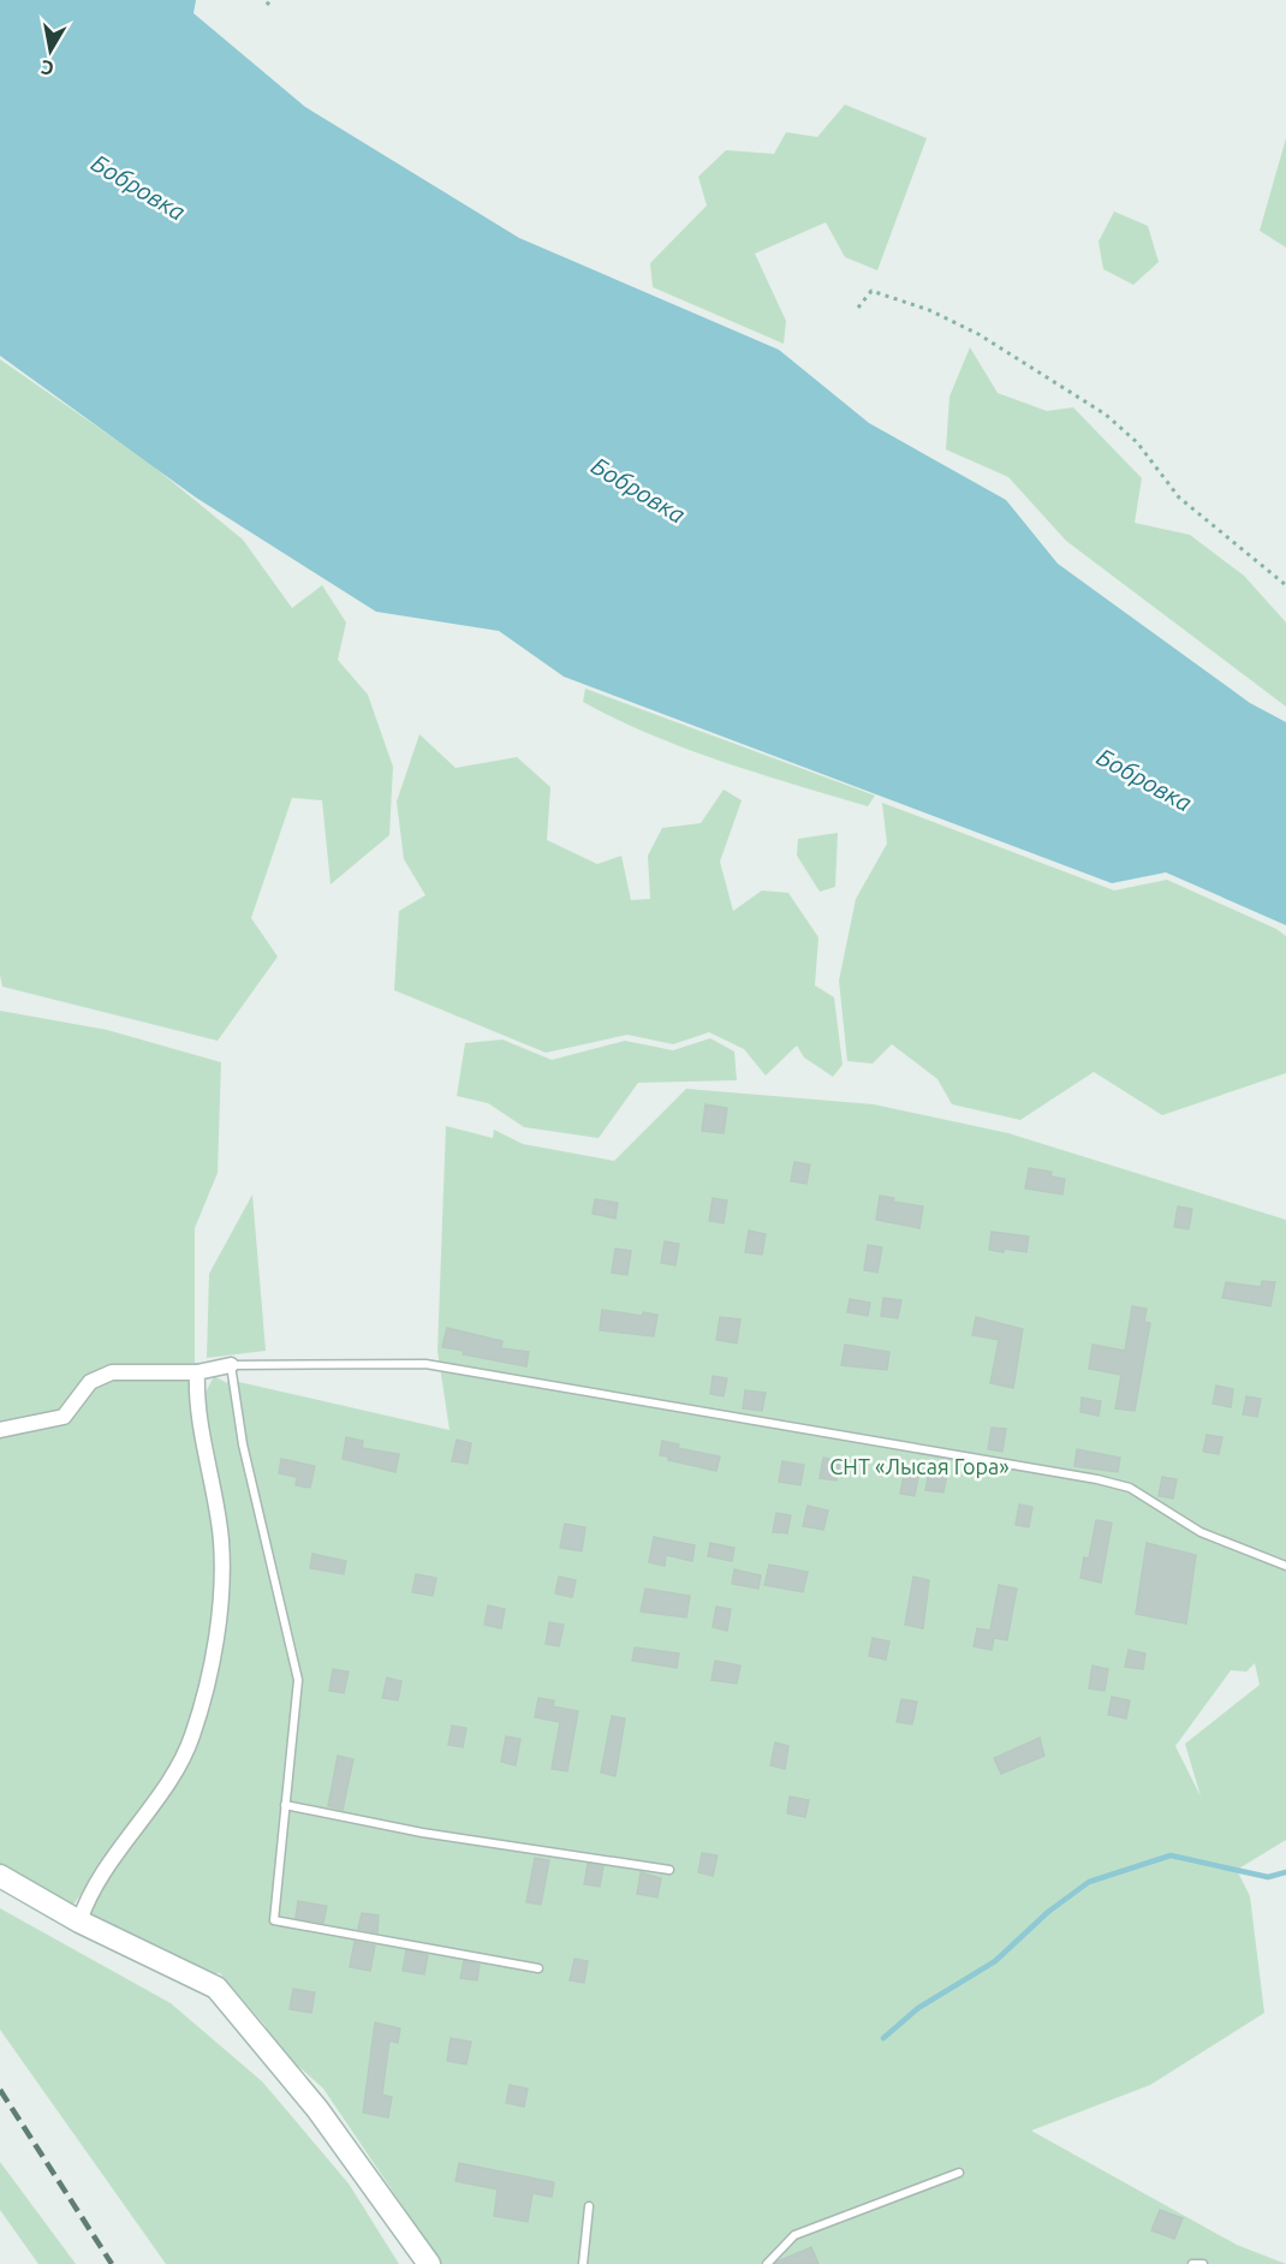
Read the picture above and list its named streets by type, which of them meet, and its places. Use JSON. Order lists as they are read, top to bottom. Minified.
{"water":["Бобровка"],"parks":["СНТ «Лысая Гора»"],"north":"bottom"}
